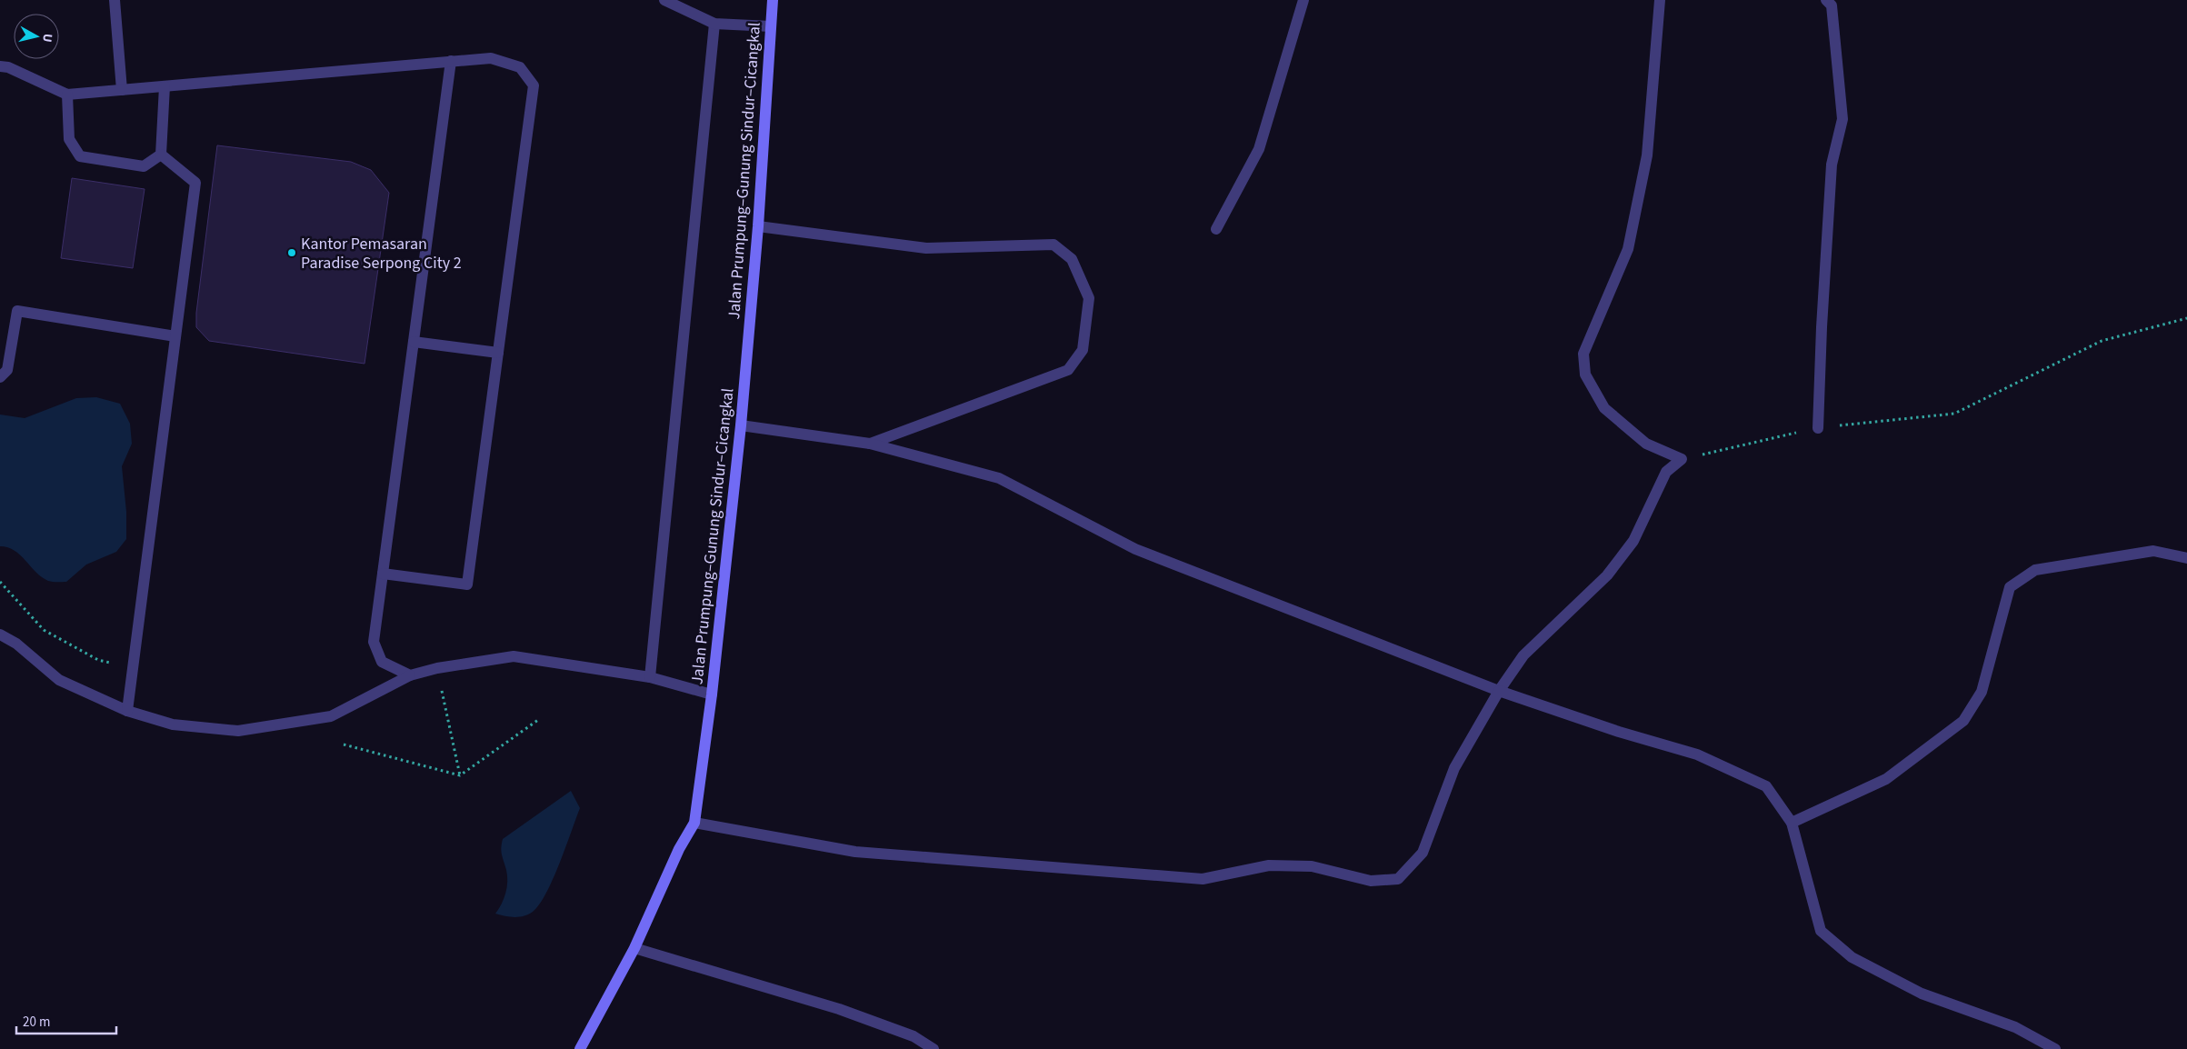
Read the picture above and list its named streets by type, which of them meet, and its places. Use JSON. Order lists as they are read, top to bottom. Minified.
{"streets":{"main road":["Jalan Prumpung–Gunung Sindur–Cicangkal"]},"places":["Kantor Pemasaran Paradise Serpong City 2"],"scale_bar":"20 m","north":"right"}
